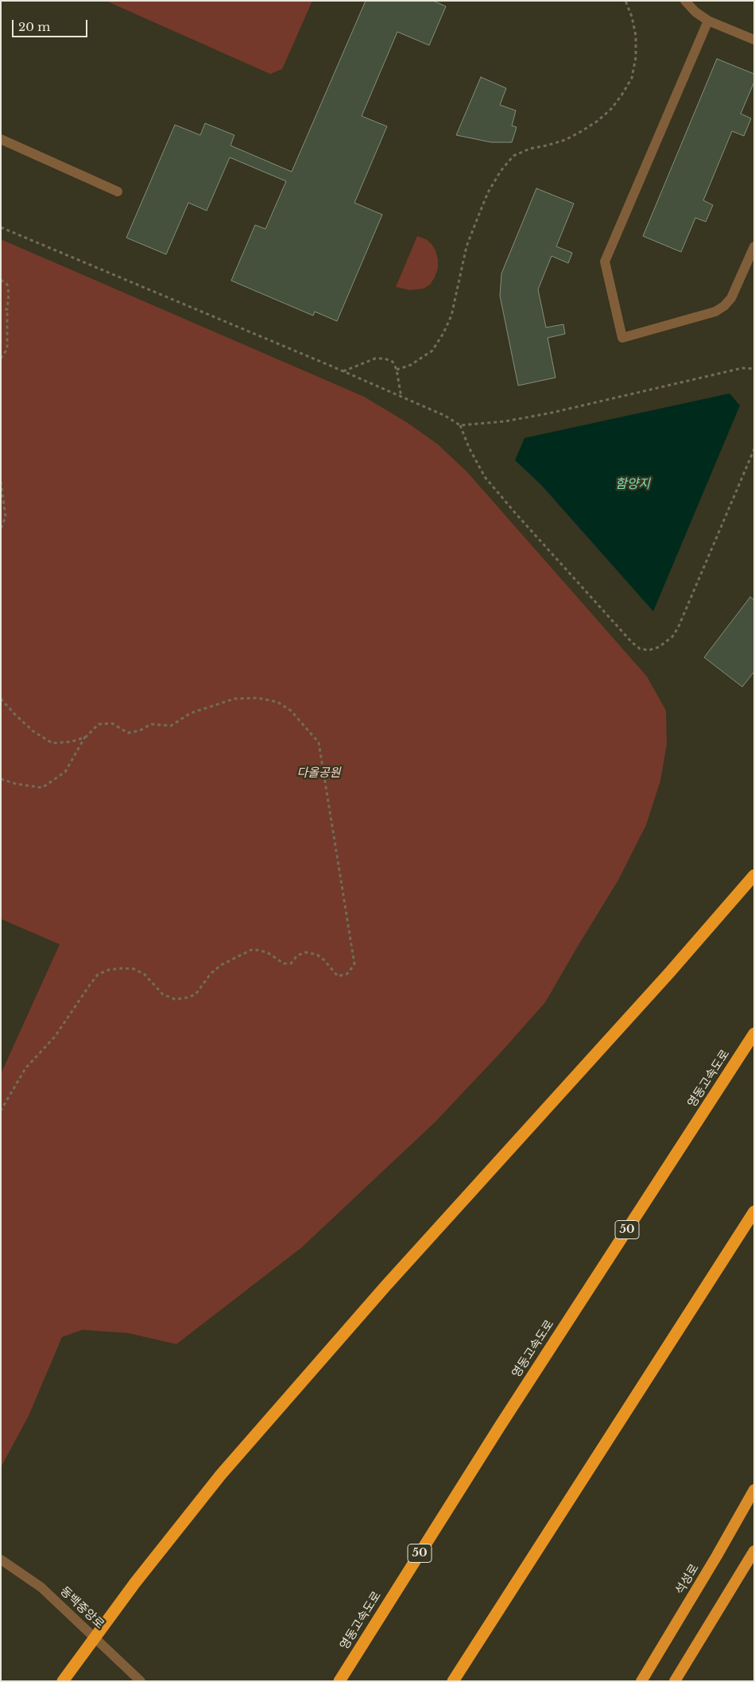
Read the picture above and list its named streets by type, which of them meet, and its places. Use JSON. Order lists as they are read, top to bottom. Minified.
{"streets":{"highway":["영동고속도로","50","석성로"],"street":["동백중앙로"]},"water":["함양지"],"parks":["다올공원"],"scale_bar":"20 m"}
